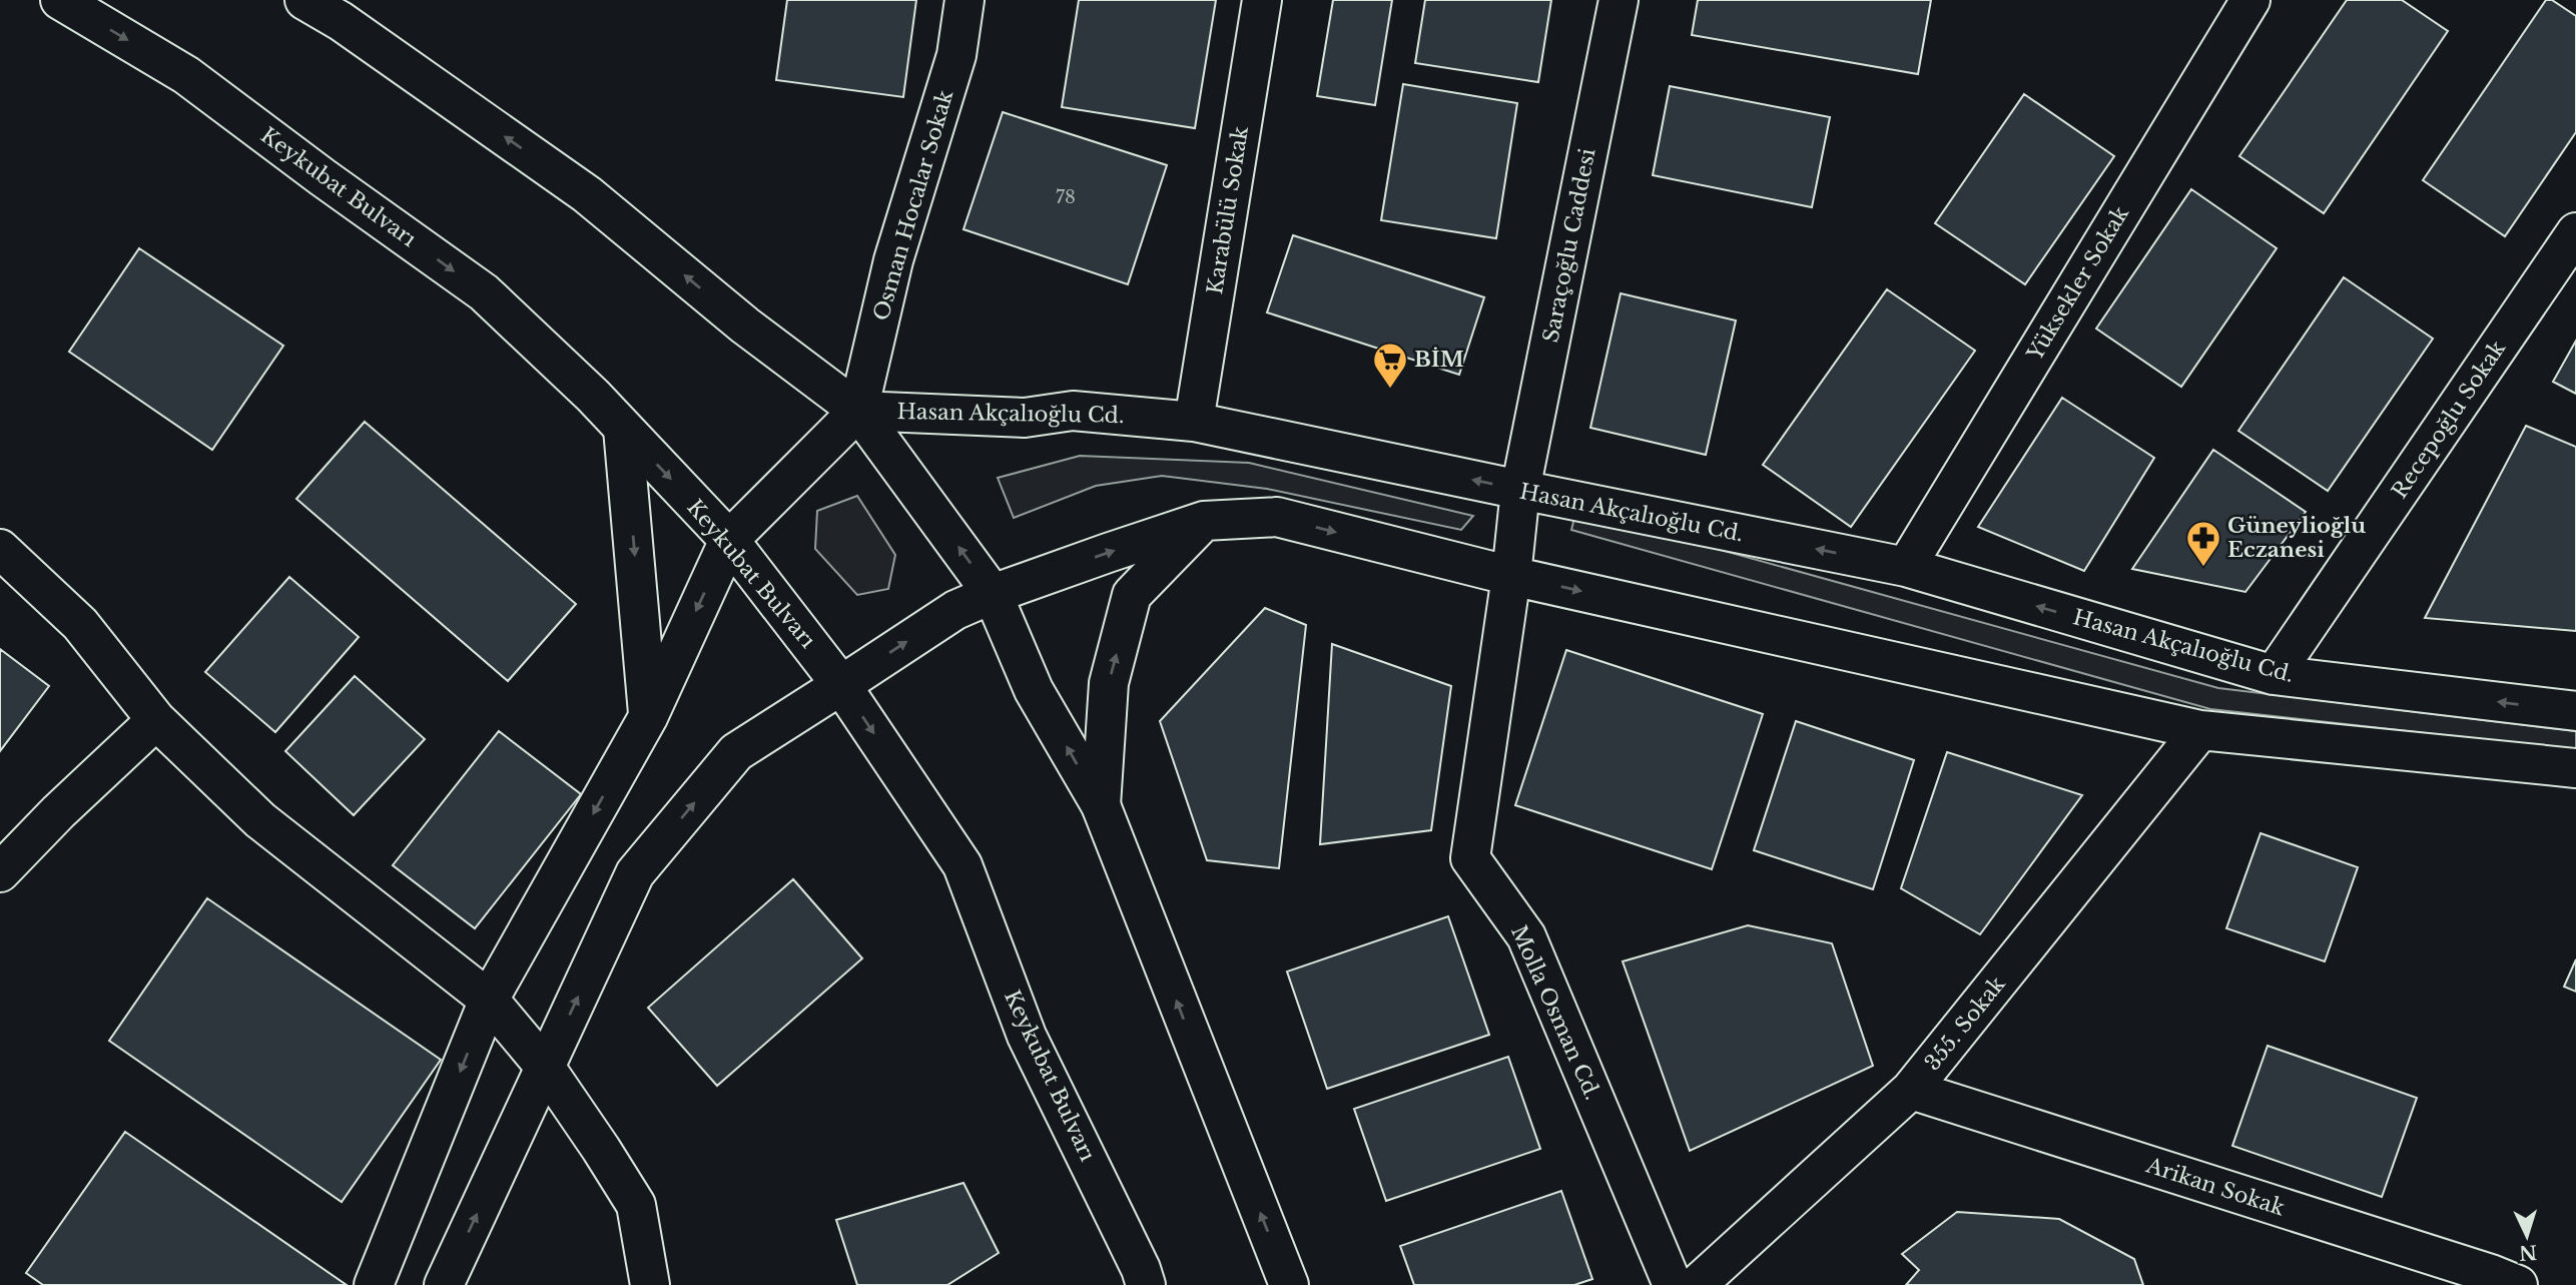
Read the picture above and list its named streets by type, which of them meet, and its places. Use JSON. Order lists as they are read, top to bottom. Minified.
{"streets":{"main road":["Keykubat Bulvarı","Osman Hocalar Sokak","Karabülü Sokak","Saraçoğlu Caddesi","Yüksekler Sokak","Hasan Akçalıoğlu Cd.","Recepoğlu Sokak","Molla Osman Cd.","355. Sokak","Arikan Sokak"]},"crossings":[["Osman Hocalar Sokak","Hasan Akçalıoğlu Cd."],["Karabülü Sokak","Hasan Akçalıoğlu Cd."],["Saraçoğlu Caddesi","Hasan Akçalıoğlu Cd."],["Saraçoğlu Caddesi","Molla Osman Cd."],["Yüksekler Sokak","Hasan Akçalıoğlu Cd."],["Hasan Akçalıoğlu Cd.","Recepoğlu Sokak"],["Hasan Akçalıoğlu Cd.","Molla Osman Cd."],["355. Sokak","Arikan Sokak"]],"places":{"supermarket":["BİM"],"pharmacy":["Güneylioğlu Eczanesi"]},"house_numbers":["78"],"north":"bottom"}
